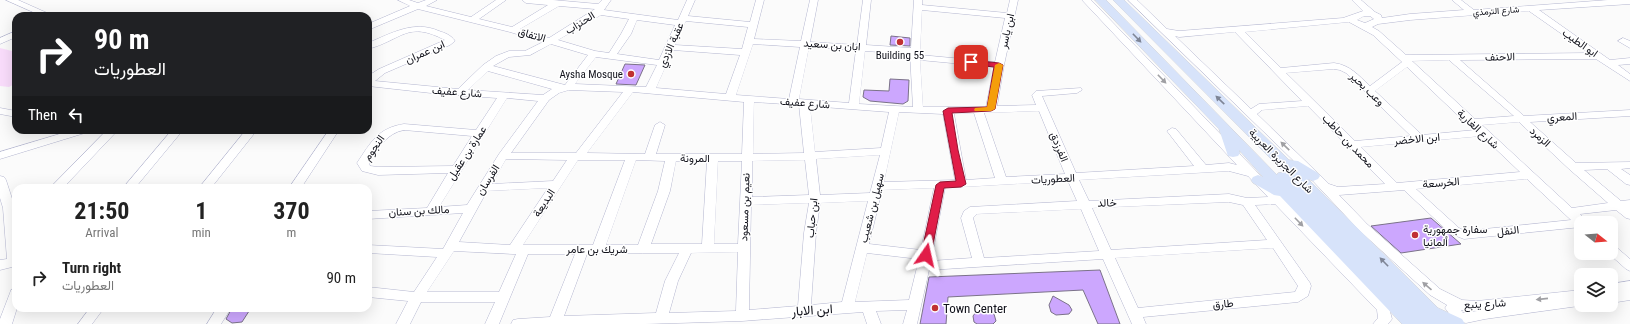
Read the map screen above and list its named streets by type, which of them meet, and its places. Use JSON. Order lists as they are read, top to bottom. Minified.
{"streets":{"main road":["شارع الجزيرة العربية"],"street":["شارع الترمذي","الحنزاب","ابن ياسر","الاتفاق","ابو الطيب","عقبة الازدي","ابان بن سعيد","ابن عمران","الاحنف","وعب بحير","شارع عفيف","المعري","شارع الغارية","الزمرد","ابن الاخضر","محمد بن حاطب","الفرزدق","النجوم","عمارة بن عقيل","المرونة","العطوريات","الفرسان","الخرسعة","البديعة","خالد","نعيم بن مسعود","سهيل بن شعيب","مالك بن سنان","ابن حباب","النفل","شريك بن عامر","طارق","شارع ينبع","ابن الابار"]},"crossings":[["شارع الترمذي","ابو الطيب"],["شارع الترمذي","شارع الغارية"],["الحنزاب","الاتفاق"],["الحنزاب","شارع عفيف"],["ابن ياسر","ابان بن سعيد"],["ابن ياسر","شارع عفيف"],["الاتفاق","عقبة الازدي"],["الاتفاق","الفرسان"],["ابو الطيب","الاحنف"],["عقبة الازدي","شارع عفيف"],["ابان بن سعيد","ابن حباب"],["الاحنف","شارع الغارية"],["الاحنف","الزمرد"],["وعب بحير","ابن الاخضر"],["وعب بحير","محمد بن حاطب"],["شارع عفيف","الفرزدق"],["شارع عفيف","عمارة بن عقيل"],["شارع عفيف","الفرسان"],["شارع عفيف","البديعة"],["شارع عفيف","نعيم بن مسعود"],["شارع عفيف","سهيل بن شعيب"],["شارع عفيف","ابن حباب"],["المعري","شارع الغارية"],["المعري","الزمرد"],["شارع الغارية","ابن الاخضر"],["شارع الغارية","الخرسعة"],["ابن الاخضر","محمد بن حاطب"],["محمد بن حاطب","الخرسعة"],["الفرزدق","العطوريات"],["الفرزدق","خالد"],["الفرزدق","طارق"],["النجوم","عمارة بن عقيل"],["عمارة بن عقيل","مالك بن سنان"],["المرونة","الفرسان"],["المرونة","البديعة"],["المرونة","نعيم بن مسعود"],["المرونة","سهيل بن شعيب"],["المرونة","ابن حباب"],["شارع الجزيرة العربية","العطوريات"],["شارع الجزيرة العربية","الخرسعة"],["شارع الجزيرة العربية","خالد"],["شارع الجزيرة العربية","شارع ينبع"],["العطوريات","نعيم بن مسعود"],["العطوريات","سهيل بن شعيب"],["العطوريات","ابن حباب"],["الفرسان","مالك بن سنان"],["الفرسان","شريك بن عامر"],["الخرسعة","النفل"],["البديعة","شريك بن عامر"],["نعيم بن مسعود","شريك بن عامر"],["نعيم بن مسعود","ابن الابار"],["سهيل بن شعيب","ابن الابار"],["ابن حباب","ابن الابار"]],"one_way":["شارع ينبع"],"places":["Building 55","Aysha Mosque","سفارة جمهورية ألمانيا","Town Center"],"north":"right","page":{"turn":["90 m","العطوريات"],"then":"Then","eta":["21:50","Arrival","1","min","370","m"],"list":[{"name":"Turn right","note":"العطوريات","value":"90 m"}]}}
